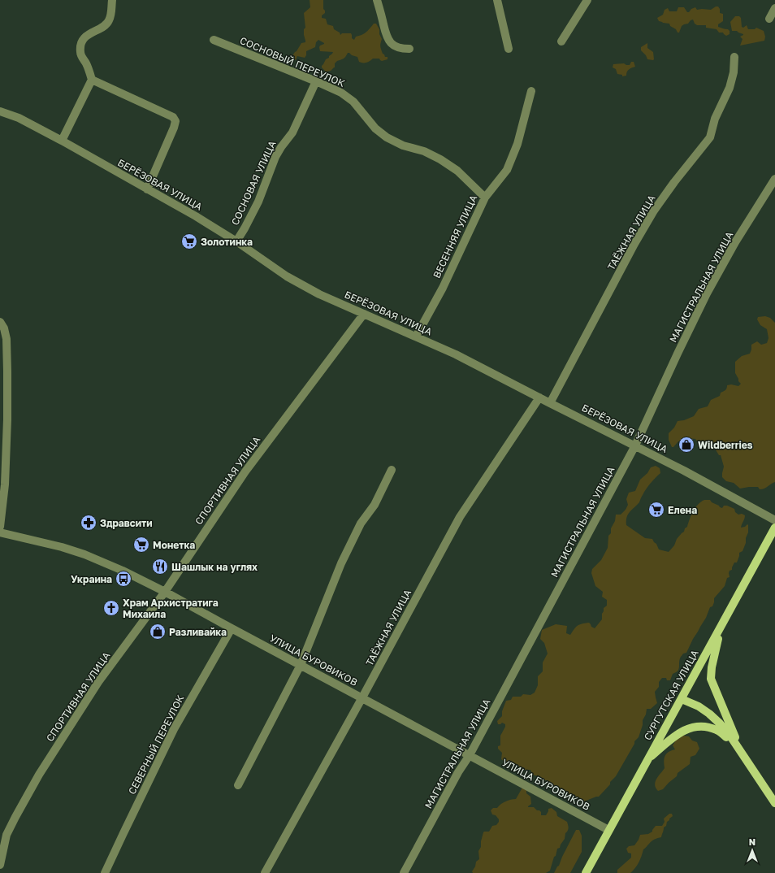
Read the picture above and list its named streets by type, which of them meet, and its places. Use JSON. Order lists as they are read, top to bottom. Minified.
{"streets":{"main road":["СУРГУТСКАЯ УЛИЦА"],"street":["СОСНОВЫЙ ПЕРЕУЛОК","СОСНОВАЯ УЛИЦА","БЕРЁЗОВАЯ УЛИЦА","ТАЁЖНАЯ УЛИЦА","ВЕСЕННЯЯ УЛИЦА","МАГИСТРАЛЬНАЯ УЛИЦА","СПОРТИВНАЯ УЛИЦА","УЛИЦА БУРОВИКОВ","СЕВЕРНЫЙ ПЕРЕУЛОК"]},"crossings":[["СОСНОВЫЙ ПЕРЕУЛОК","СОСНОВАЯ УЛИЦА"],["СОСНОВЫЙ ПЕРЕУЛОК","ВЕСЕННЯЯ УЛИЦА"],["СОСНОВАЯ УЛИЦА","БЕРЁЗОВАЯ УЛИЦА"],["БЕРЁЗОВАЯ УЛИЦА","ТАЁЖНАЯ УЛИЦА"],["БЕРЁЗОВАЯ УЛИЦА","ВЕСЕННЯЯ УЛИЦА"],["БЕРЁЗОВАЯ УЛИЦА","МАГИСТРАЛЬНАЯ УЛИЦА"],["БЕРЁЗОВАЯ УЛИЦА","СПОРТИВНАЯ УЛИЦА"],["ТАЁЖНАЯ УЛИЦА","УЛИЦА БУРОВИКОВ"],["МАГИСТРАЛЬНАЯ УЛИЦА","УЛИЦА БУРОВИКОВ"],["СПОРТИВНАЯ УЛИЦА","УЛИЦА БУРОВИКОВ"],["УЛИЦА БУРОВИКОВ","СУРГУТСКАЯ УЛИЦА"],["УЛИЦА БУРОВИКОВ","СЕВЕРНЫЙ ПЕРЕУЛОК"]],"places":{"supermarket":["Золотинка","Елена","Монетка"],"shop":["Wildberries","Разливайка"],"pharmacy":["Здравсити"],"restaurant":["Шашлык на углях"],"bus stop":["Украина"],"church":["Храм Архистратига Михаила"]},"north":"top"}
